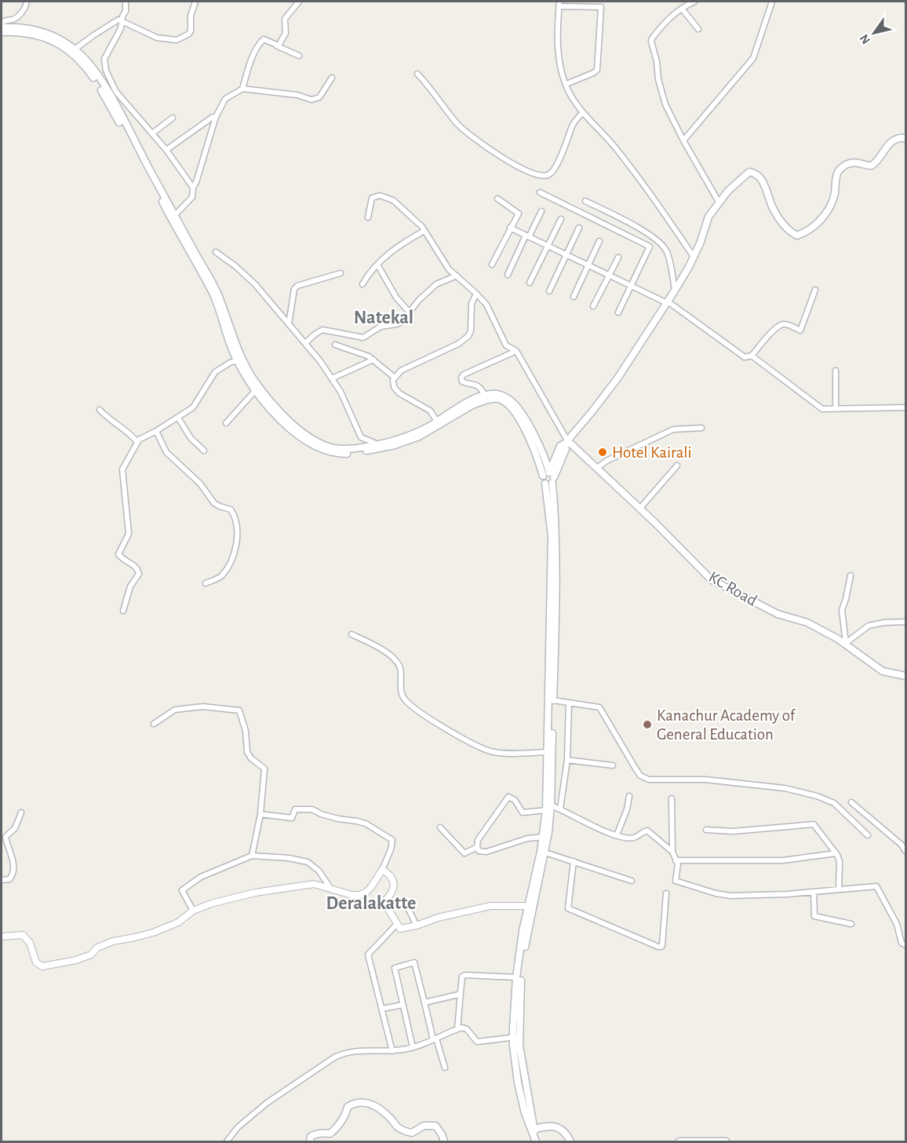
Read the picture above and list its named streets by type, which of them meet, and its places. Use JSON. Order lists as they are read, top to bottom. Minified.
{"streets":{"main road":["KC Road"]},"districts":["Natekal","Deralakatte"],"places":["Hotel Kairali","Kanachur Academy of General Education"],"north":"bottom left"}
